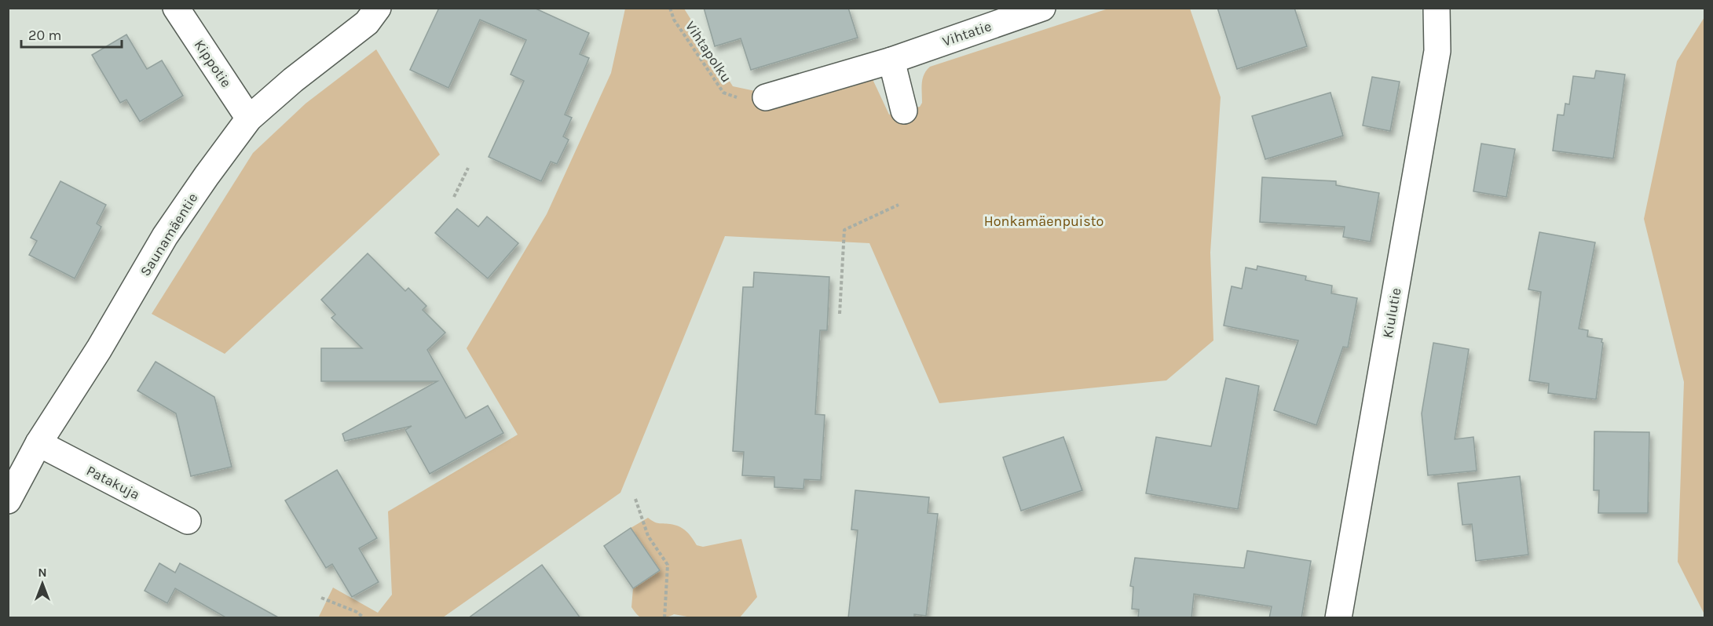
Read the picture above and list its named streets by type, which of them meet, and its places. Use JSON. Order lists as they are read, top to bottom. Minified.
{"streets":{"street":["Vihtatie","Kippotie","Saunamäentie","Kiulutie","Patakuja"],"path":["Vihtapolku"]},"crossings":[["Vihtatie","Vihtapolku"],["Kippotie","Saunamäentie"],["Saunamäentie","Patakuja"]],"parks":["Honkamäenpuisto"],"scale_bar":"20 m","north":"top"}
